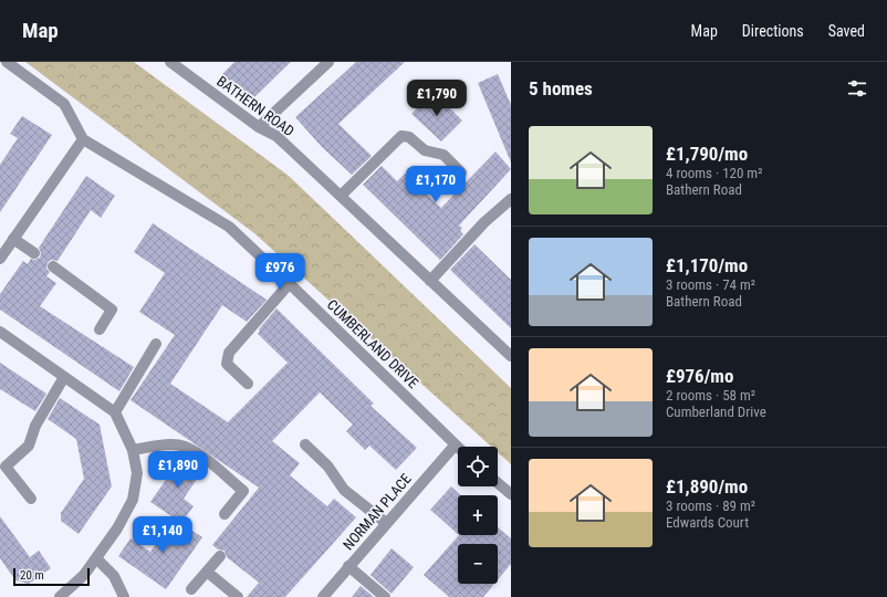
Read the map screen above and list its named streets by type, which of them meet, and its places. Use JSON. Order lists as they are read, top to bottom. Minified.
{"streets":{"street":["BATHERN ROAD","CUMBERLAND DRIVE","NORMAN PLACE"]},"crossings":[["CUMBERLAND DRIVE","NORMAN PLACE"]],"scale_bar":"20 m","page":{"header":"Map","nav":["Map","Directions","Saved"],"heading":"5 homes","price":["£1,790","£1,170","£976","£1,890","£1,140"],"list":[{"name":"£1,790/mo","note":"4 rooms · 120 m² · Bathern Road"},{"name":"£1,170/mo","note":"3 rooms · 74 m² · Bathern Road"},{"name":"£976/mo","note":"2 rooms · 58 m² · Cumberland Drive"},{"name":"£1,890/mo","note":"3 rooms · 89 m² · Edwards Court"}],"map_buttons":["+","−"],"scale":"20 m"}}
